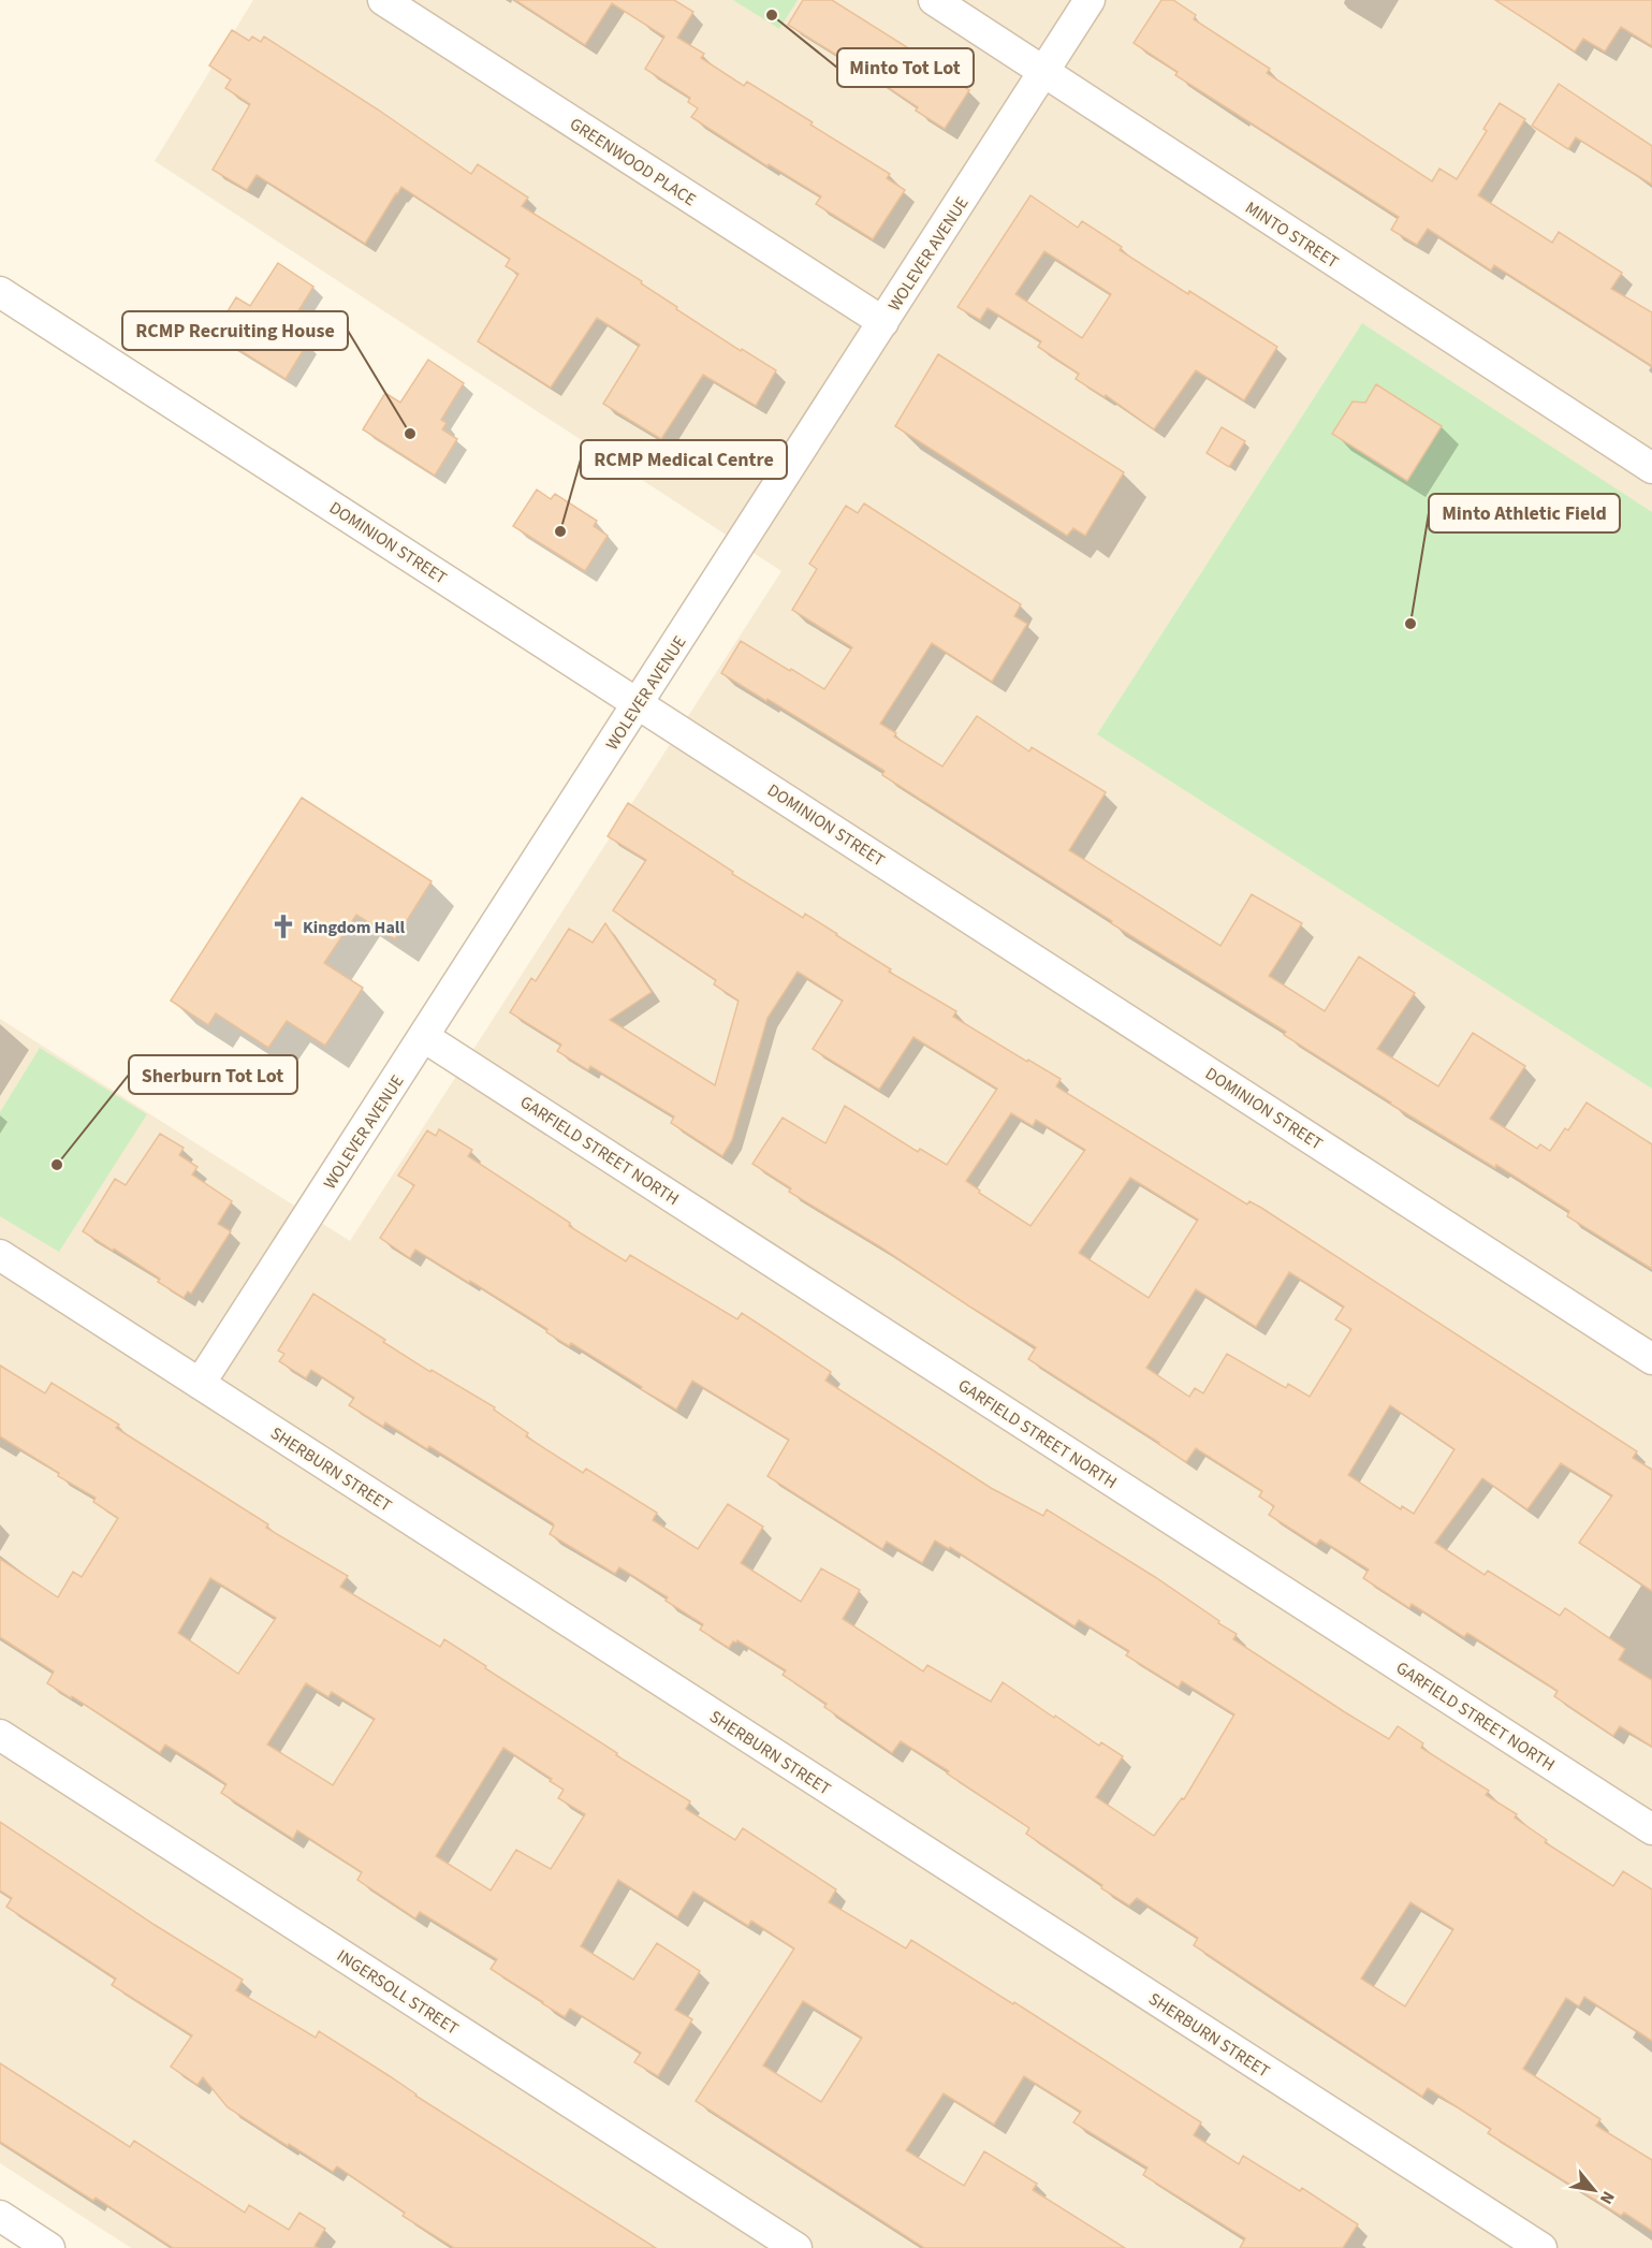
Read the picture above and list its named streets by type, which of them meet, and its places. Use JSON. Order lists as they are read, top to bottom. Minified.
{"streets":{"street":["GREENWOOD PLACE","MINTO STREET","WOLEVER AVENUE","DOMINION STREET","GARFIELD STREET NORTH","SHERBURN STREET","INGERSOLL STREET"]},"crossings":[["GREENWOOD PLACE","WOLEVER AVENUE"],["MINTO STREET","WOLEVER AVENUE"],["WOLEVER AVENUE","DOMINION STREET"],["WOLEVER AVENUE","GARFIELD STREET NORTH"],["WOLEVER AVENUE","SHERBURN STREET"]],"places":{"other":["Minto Tot Lot","RCMP Recruiting House","RCMP Medical Centre","Minto Athletic Field","Sherburn Tot Lot"],"church":["Kingdom Hall"]},"north":"bottom right"}
